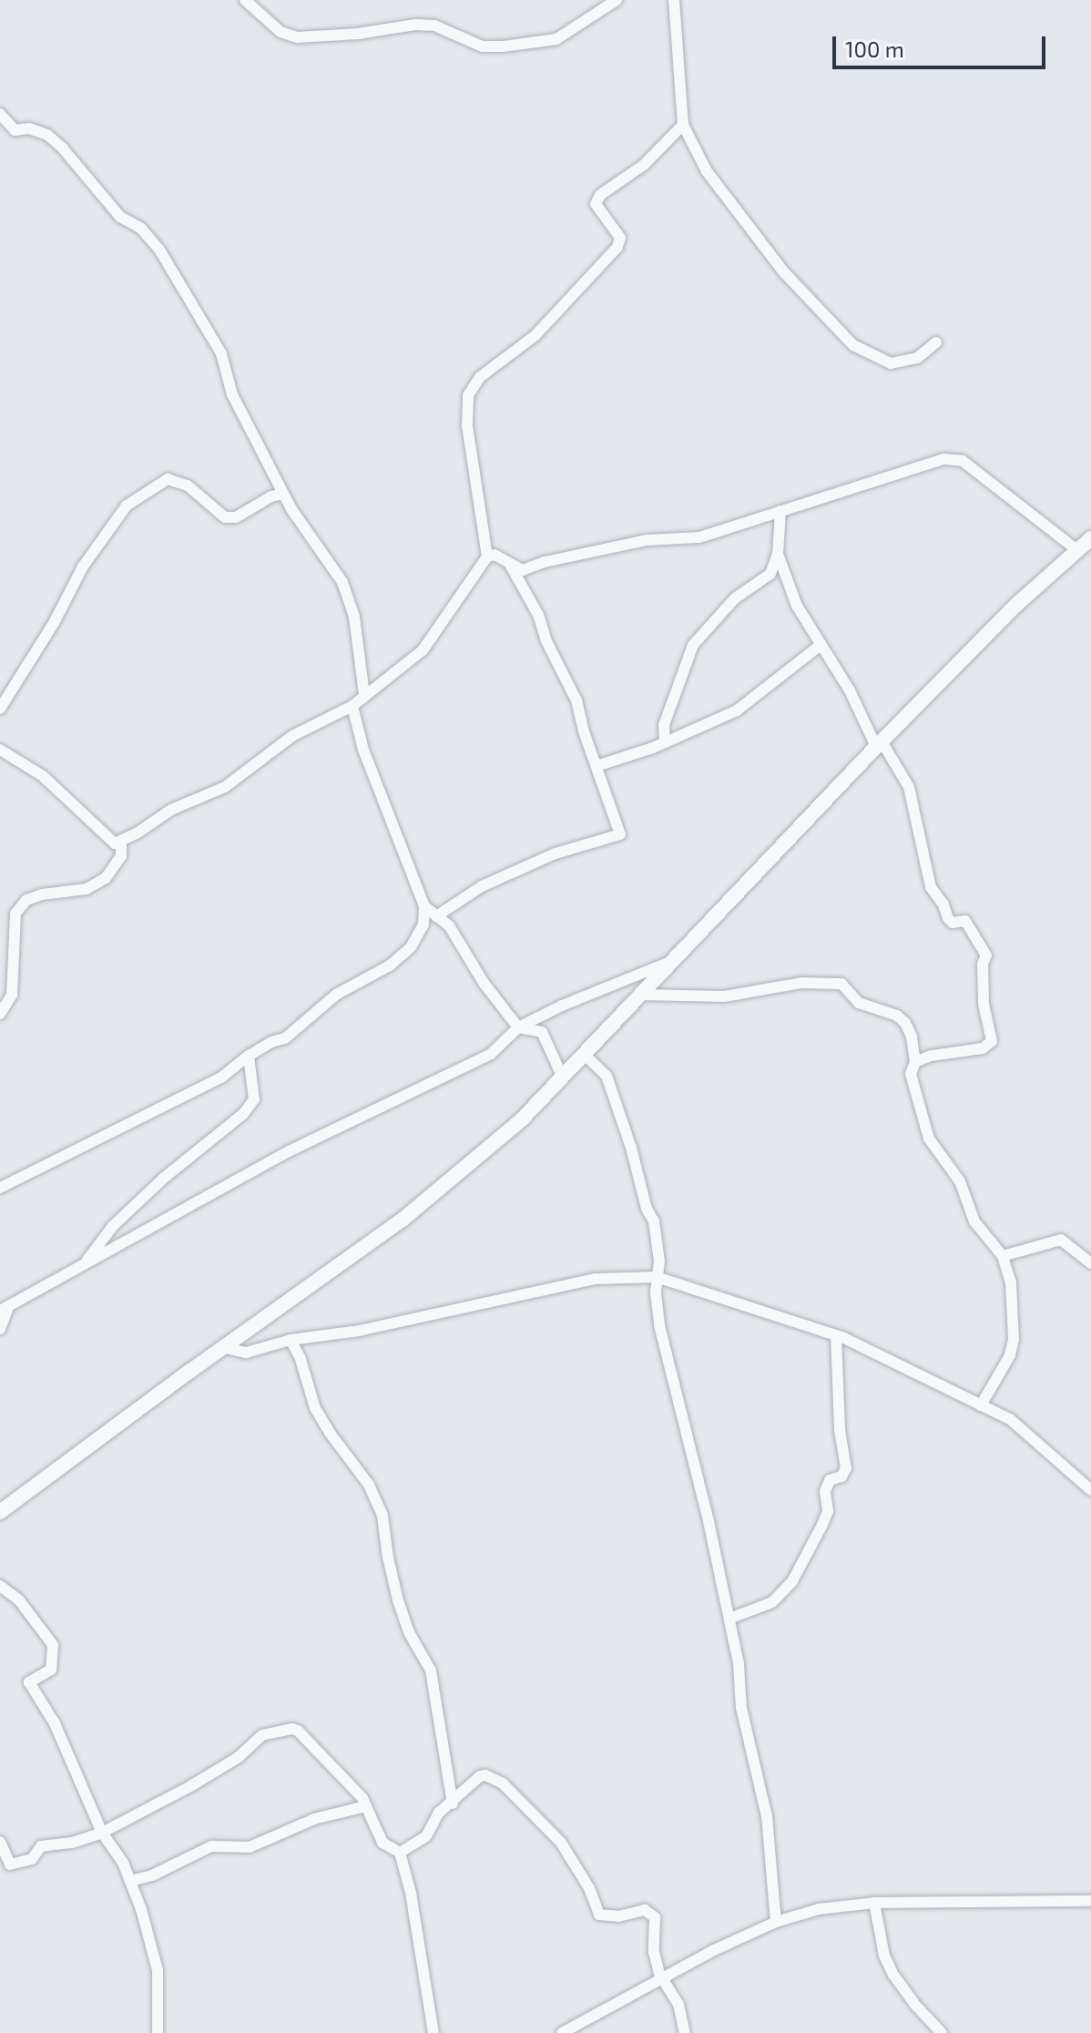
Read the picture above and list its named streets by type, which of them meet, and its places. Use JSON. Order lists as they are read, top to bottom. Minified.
{"scale_bar":"100 m"}
